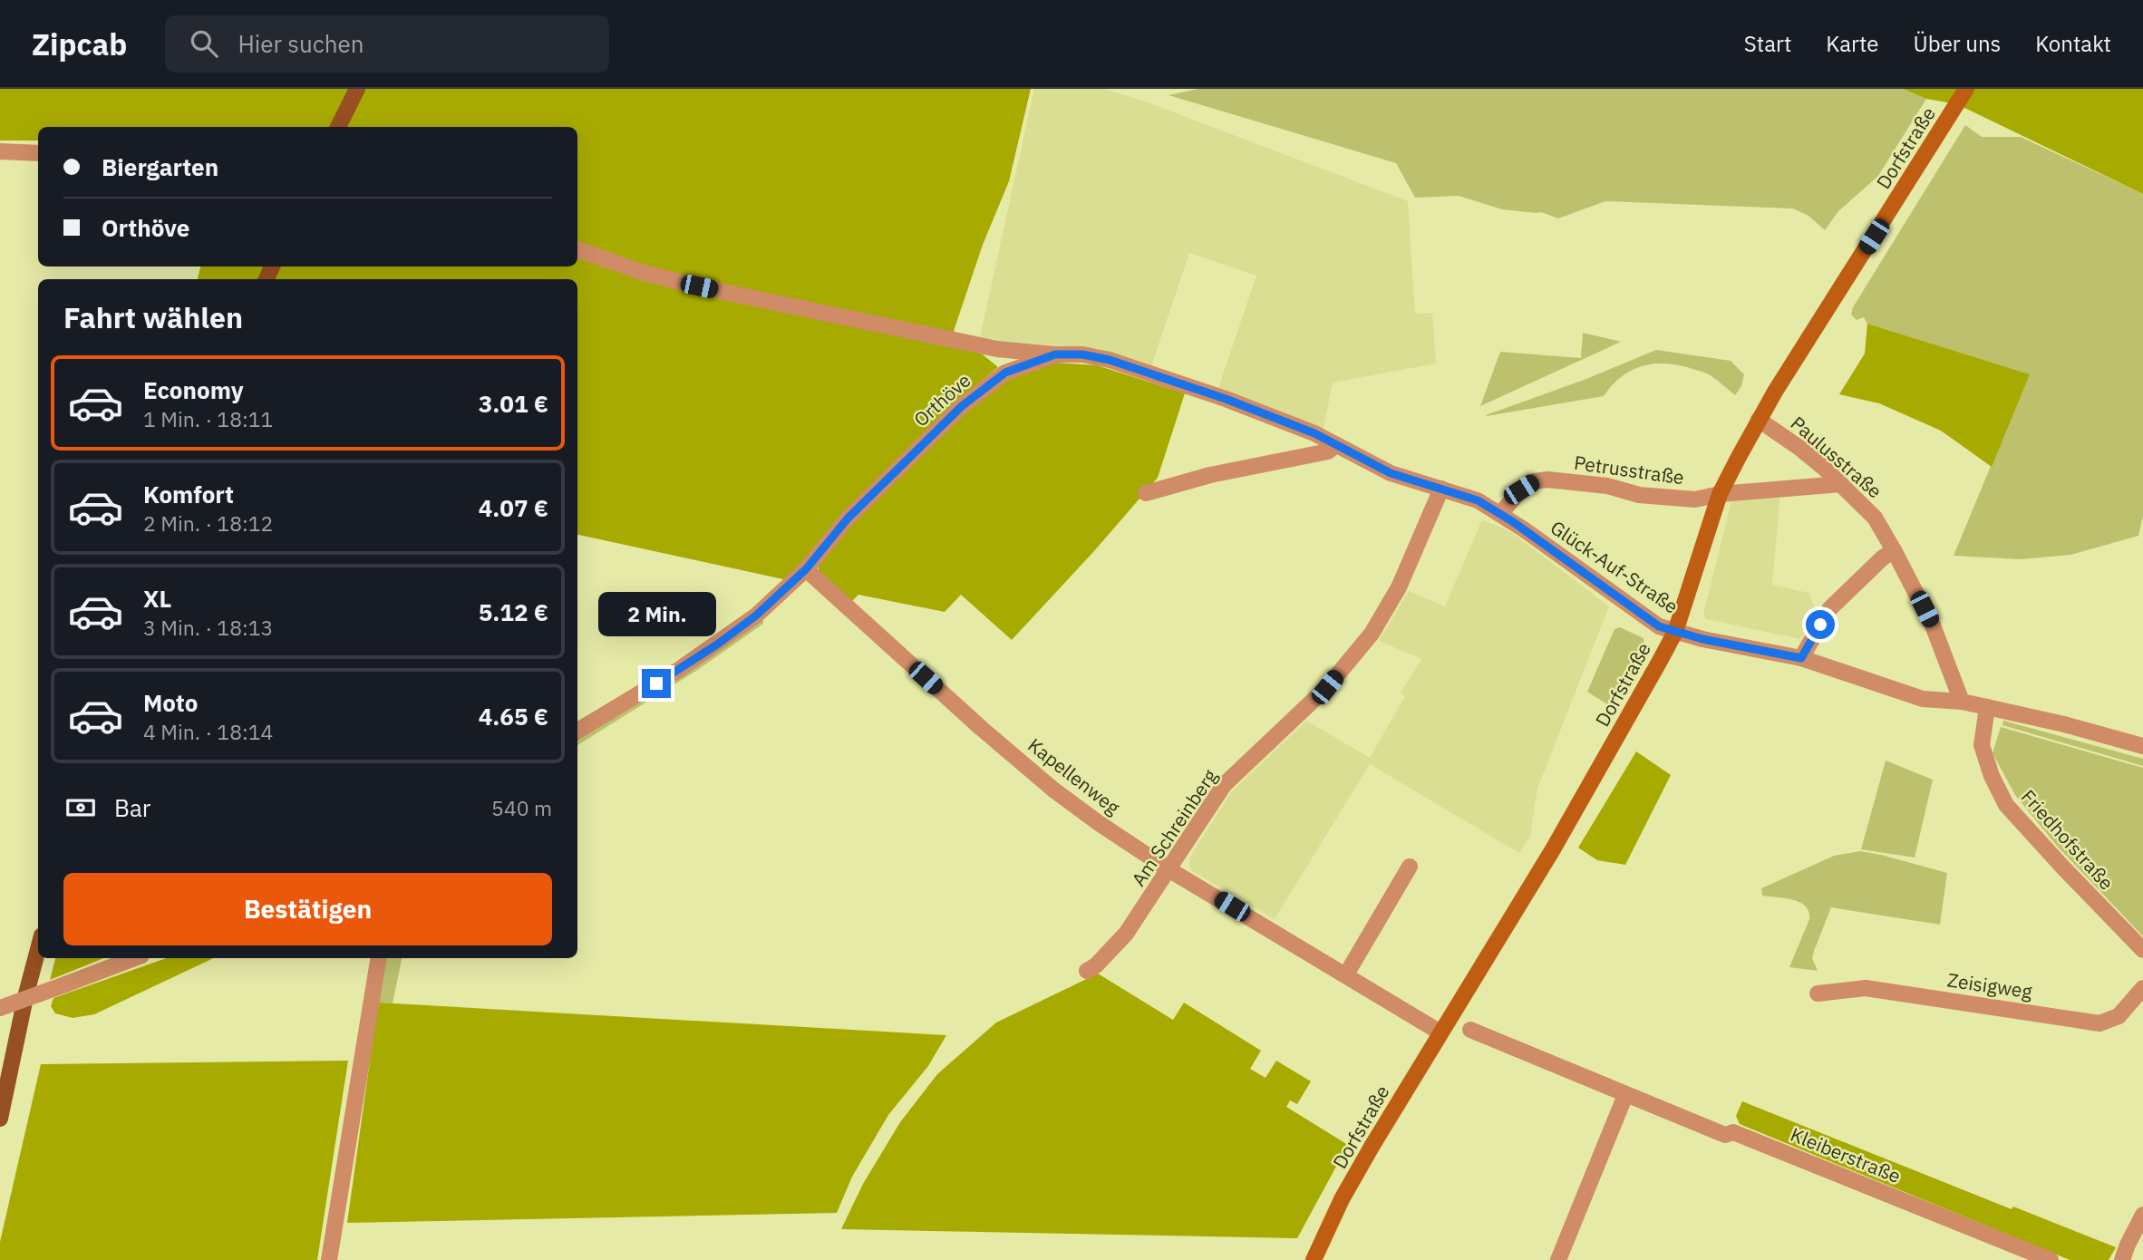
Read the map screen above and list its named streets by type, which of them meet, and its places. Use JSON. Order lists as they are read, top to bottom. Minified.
{"streets":{"street":["Dorfstraße","Orthöve","Paulusstraße","Petrusstraße","Glück-Auf-Straße","Kapellenweg","Am Schreinberg","Friedhofstraße","Zeisigweg","Kleiberstraße"]},"crossings":[["Dorfstraße","Paulusstraße"],["Dorfstraße","Petrusstraße"],["Dorfstraße","Glück-Auf-Straße"],["Dorfstraße","Kapellenweg"],["Orthöve","Glück-Auf-Straße"],["Orthöve","Kapellenweg"],["Paulusstraße","Petrusstraße"],["Paulusstraße","Glück-Auf-Straße"],["Petrusstraße","Glück-Auf-Straße"],["Glück-Auf-Straße","Am Schreinberg"],["Glück-Auf-Straße","Friedhofstraße"],["Kapellenweg","Am Schreinberg"]],"page":{"header":"Zipcab","search":"Hier suchen","nav":["Start","Karte","Über uns","Kontakt"],"banner":["Biergarten","Orthöve"],"heading":"Fahrt wählen","list":[{"name":"Economy","note":"1 Min. · 18:11","value":"3.01 €"},{"name":"Komfort","note":"2 Min. · 18:12","value":"4.07 €"},{"name":"XL","note":"3 Min. · 18:13","value":"5.12 €"},{"name":"Moto","note":"4 Min. · 18:14","value":"4.65 €"}],"bubble":"2 Min.","pay":["Bar","540 m"],"buttons":"Bestätigen"}}
